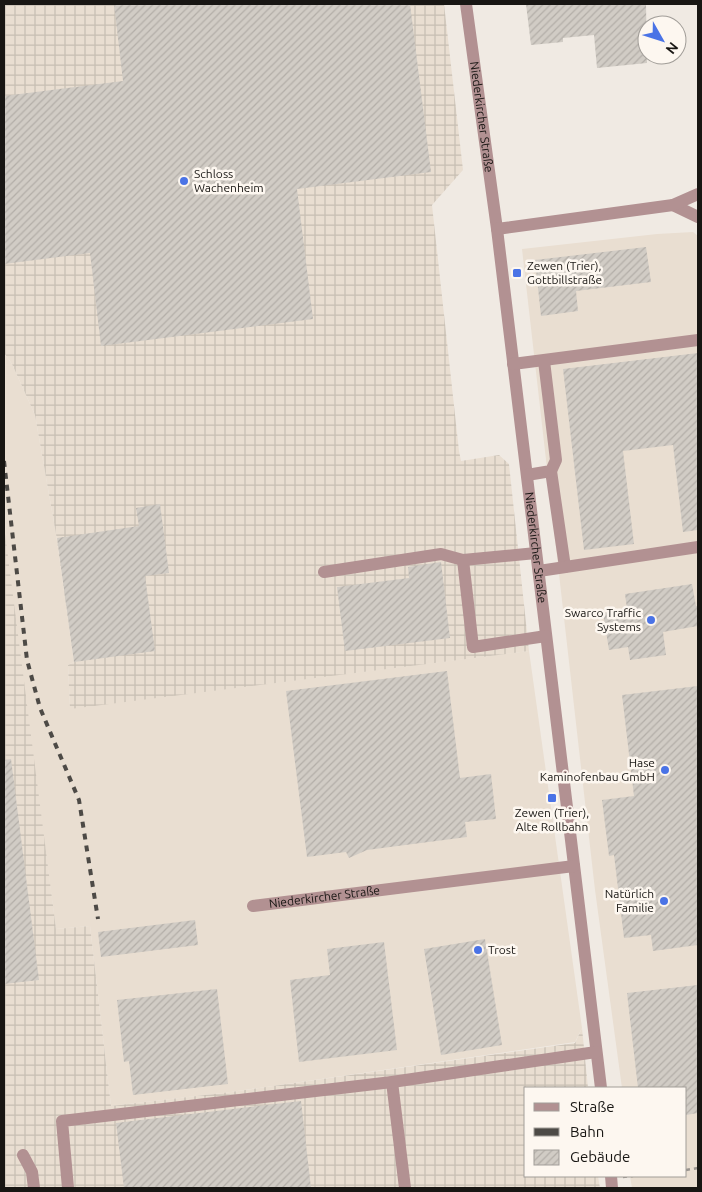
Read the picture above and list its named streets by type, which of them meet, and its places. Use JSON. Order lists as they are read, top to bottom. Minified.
{"streets":{"street":["Niederkircher Straße"]},"places":{"other":["Schloss Wachenheim","Swarco Traffic Systems","Hase Kaminofenbau GmbH","Natürlich Familie","Trost"],"transit":["Zewen (Trier), Gottbillstraße","Zewen (Trier), Alte Rollbahn"]},"legend":["Straße","Bahn","Gebäude"],"north":"bottom right"}
